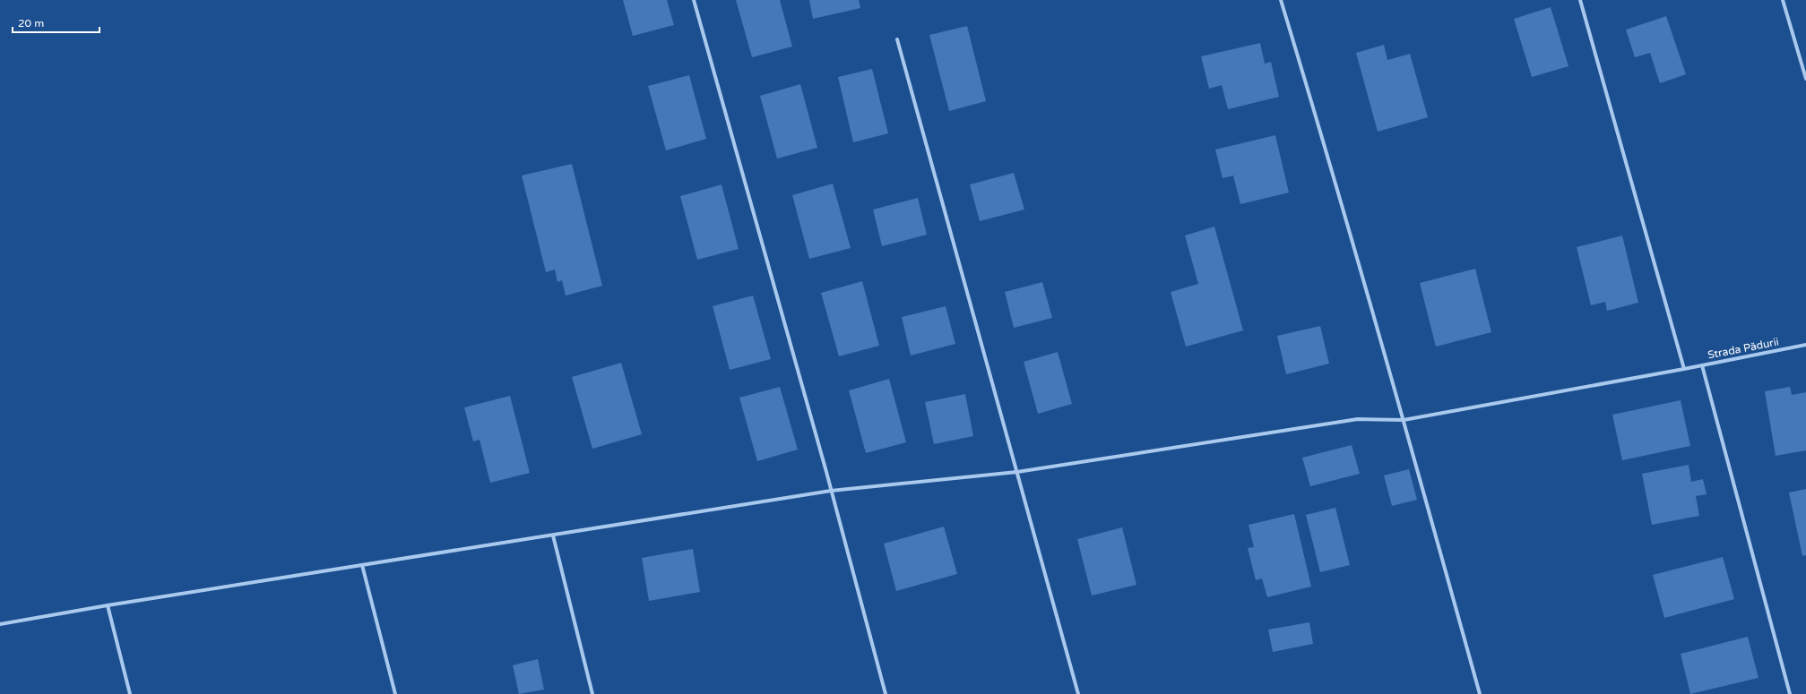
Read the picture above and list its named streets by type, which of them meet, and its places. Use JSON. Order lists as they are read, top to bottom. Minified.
{"streets":{"street":["Strada Pădurii"]},"scale_bar":"20 m"}
